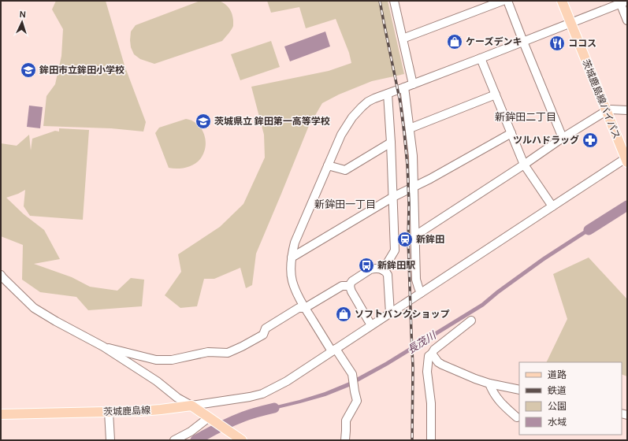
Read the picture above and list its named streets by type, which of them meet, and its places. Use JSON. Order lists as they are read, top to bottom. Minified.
{"streets":{"main road":["茨城鹿島線バイパス","茨城鹿島線"]},"districts":["新鉾田二丁目","新鉾田一丁目"],"water":["長茂川"],"places":{"shop":["ケーズデンキ","ソフトバンクショップ"],"restaurant":["ココス"],"school or university":["鉾田市立鉾田小学校","茨城県立 鉾田第一高等学校"],"pharmacy":["ツルハドラッグ"],"station":["新鉾田"],"bus stop":["新鉾田駅"]},"legend":["道路","鉄道","公園","水域"],"north":"top"}
